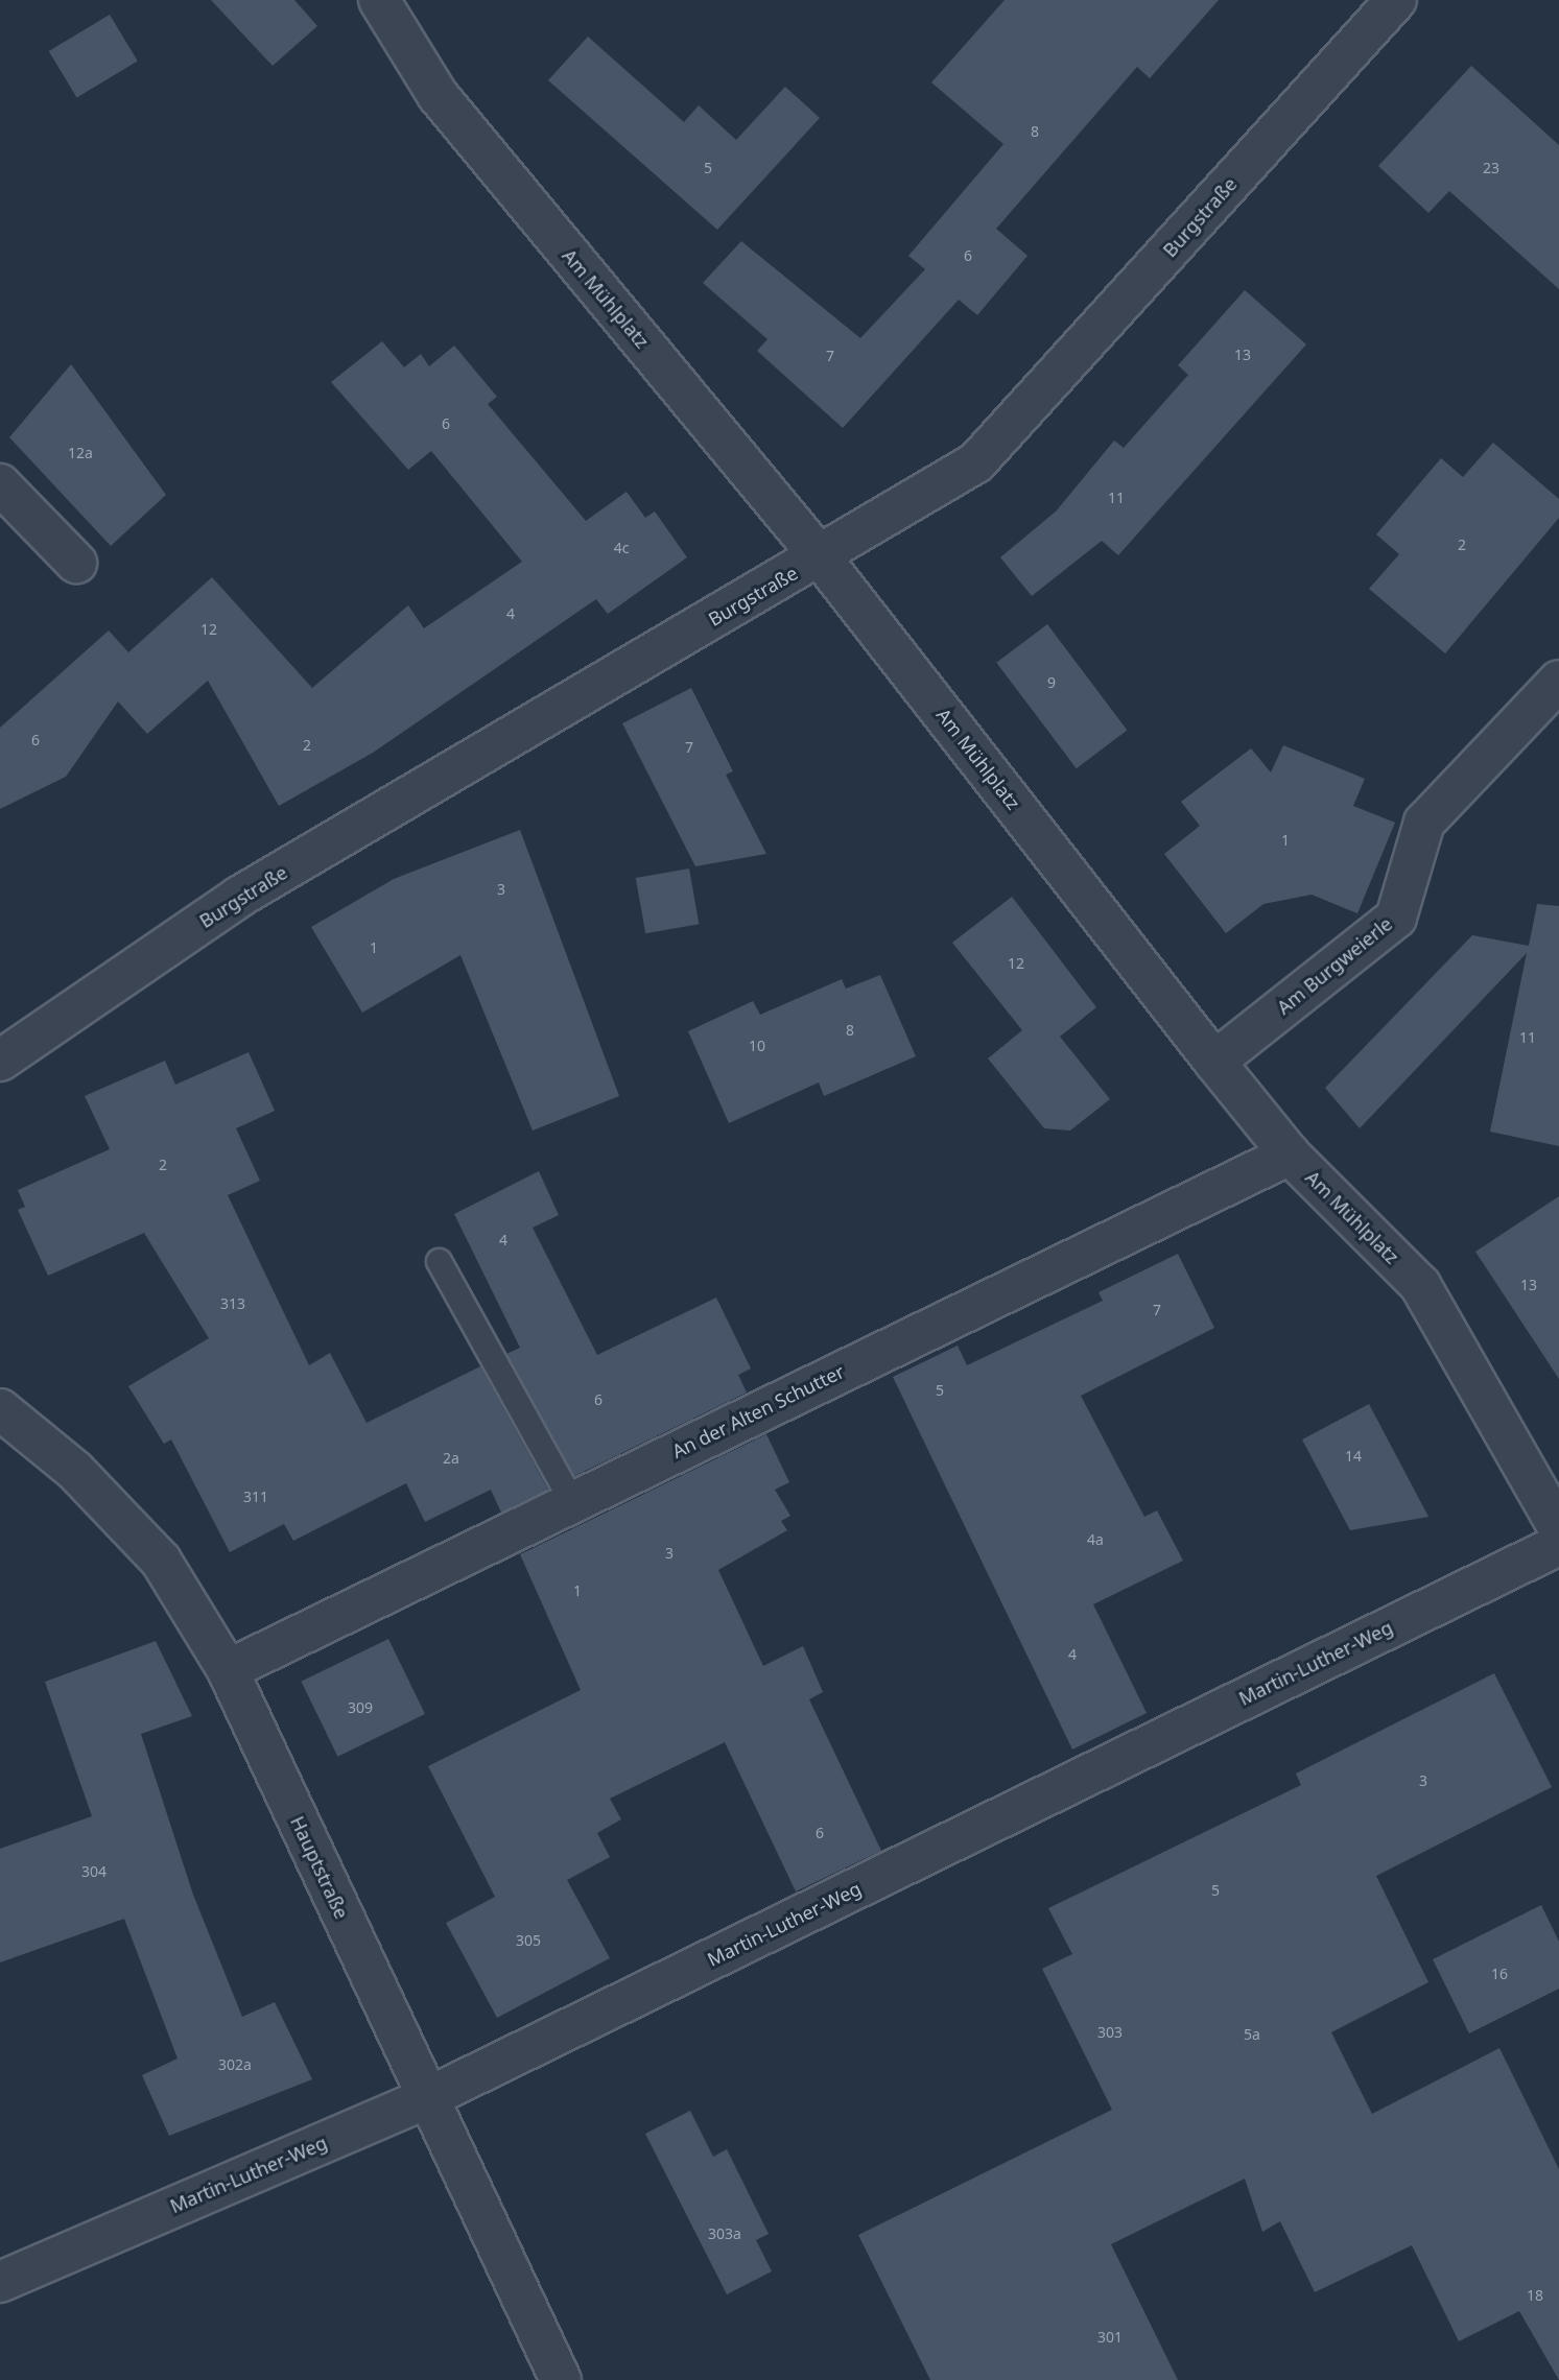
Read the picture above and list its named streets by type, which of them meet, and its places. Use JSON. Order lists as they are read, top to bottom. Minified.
{"streets":{"street":["Burgstraße","Am Mühlplatz","Am Burgweierle","An der Alten Schutter","Martin-Luther-Weg","Hauptstraße"]},"crossings":[["Burgstraße","Am Mühlplatz"],["Am Mühlplatz","Am Burgweierle"],["Am Mühlplatz","An der Alten Schutter"],["An der Alten Schutter","Hauptstraße"],["Martin-Luther-Weg","Hauptstraße"]],"house_numbers":["8","5","23","6","13","7","6","12a","11","2","4c","4","12","9","6","2","7","1","3","1","12","8","11","10","2","4","13","313","7","5","6","14","2a","311","4a","3","1","4","309","3","6","304","5","305","16","303","5a","302a","303a","18","301"]}
